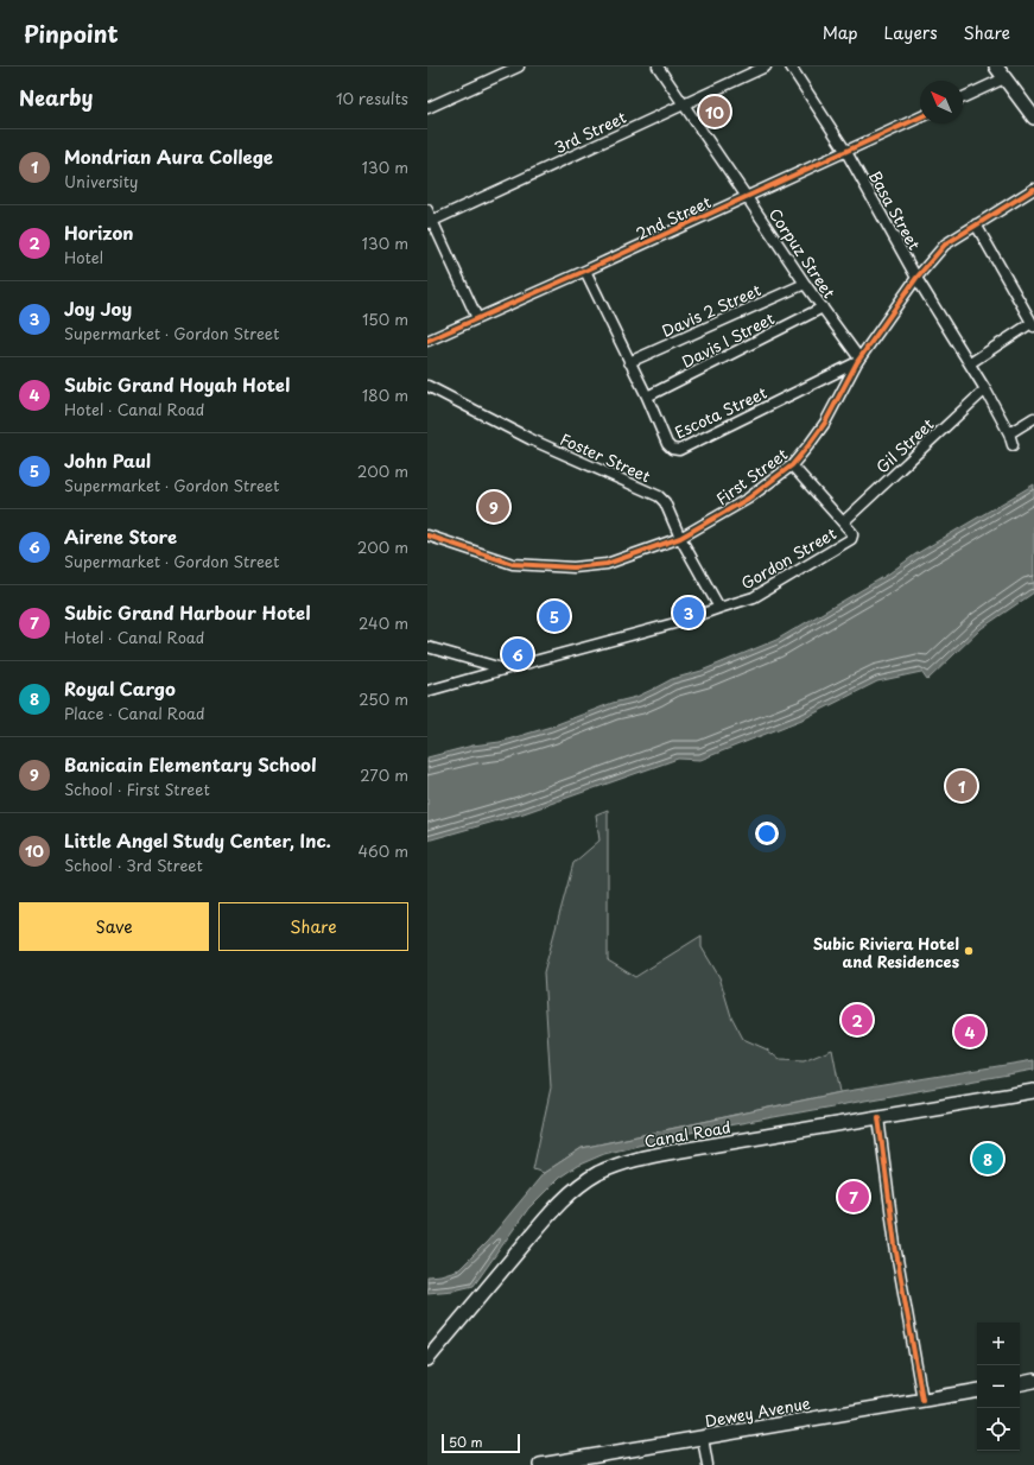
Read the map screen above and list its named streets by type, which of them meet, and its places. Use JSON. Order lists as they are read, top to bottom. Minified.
{"streets":{"main road":["Canal Road","Dewey Avenue"],"street":["3rd Street","Basa Street","2nd Street","Corpuz Street","Davis 2 Street","Davis I Street","Escota Street","Gil Street","Foster Street","First Street","Gordon Street"]},"crossings":[["3rd Street","Corpuz Street"],["Basa Street","2nd Street"],["Basa Street","Gil Street"],["Basa Street","First Street"],["2nd Street","Corpuz Street"],["2nd Street","Escota Street"],["Corpuz Street","Davis 2 Street"],["Corpuz Street","Davis I Street"],["Corpuz Street","Escota Street"],["Corpuz Street","First Street"],["Davis 2 Street","Escota Street"],["Davis I Street","Escota Street"],["Escota Street","First Street"],["Gil Street","Gordon Street"],["Foster Street","First Street"],["Foster Street","Gordon Street"],["First Street","Gordon Street"]],"places":["Subic Riviera Hotel and Residences"],"scale_bar":"50 m","north":"top left","page":{"header":"Pinpoint","nav":["Map","Layers","Share"],"heading":["Nearby","10 results"],"pins":["10","9","3","5","6","1","2","4","8","7"],"list":[{"mark":"1","name":"Mondrian Aura College","note":"University","value":"130 m"},{"mark":"2","name":"Horizon","note":"Hotel","value":"130 m"},{"mark":"3","name":"Joy Joy","note":"Supermarket · Gordon Street","value":"150 m"},{"mark":"4","name":"Subic Grand Hoyah Hotel","note":"Hotel · Canal Road","value":"180 m"},{"mark":"5","name":"John Paul","note":"Supermarket · Gordon Street","value":"200 m"},{"mark":"6","name":"Airene Store","note":"Supermarket · Gordon Street","value":"200 m"},{"mark":"7","name":"Subic Grand Harbour Hotel","note":"Hotel · Canal Road","value":"240 m"},{"mark":"8","name":"Royal Cargo","note":"Place · Canal Road","value":"250 m"},{"mark":"9","name":"Banicain Elementary School","note":"School · First Street","value":"270 m"},{"mark":"10","name":"Little Angel Study Center, Inc.","note":"School · 3rd Street","value":"460 m"}],"buttons":["Save","Share"],"map_buttons":["+","−"],"scale":"50 m"}}
